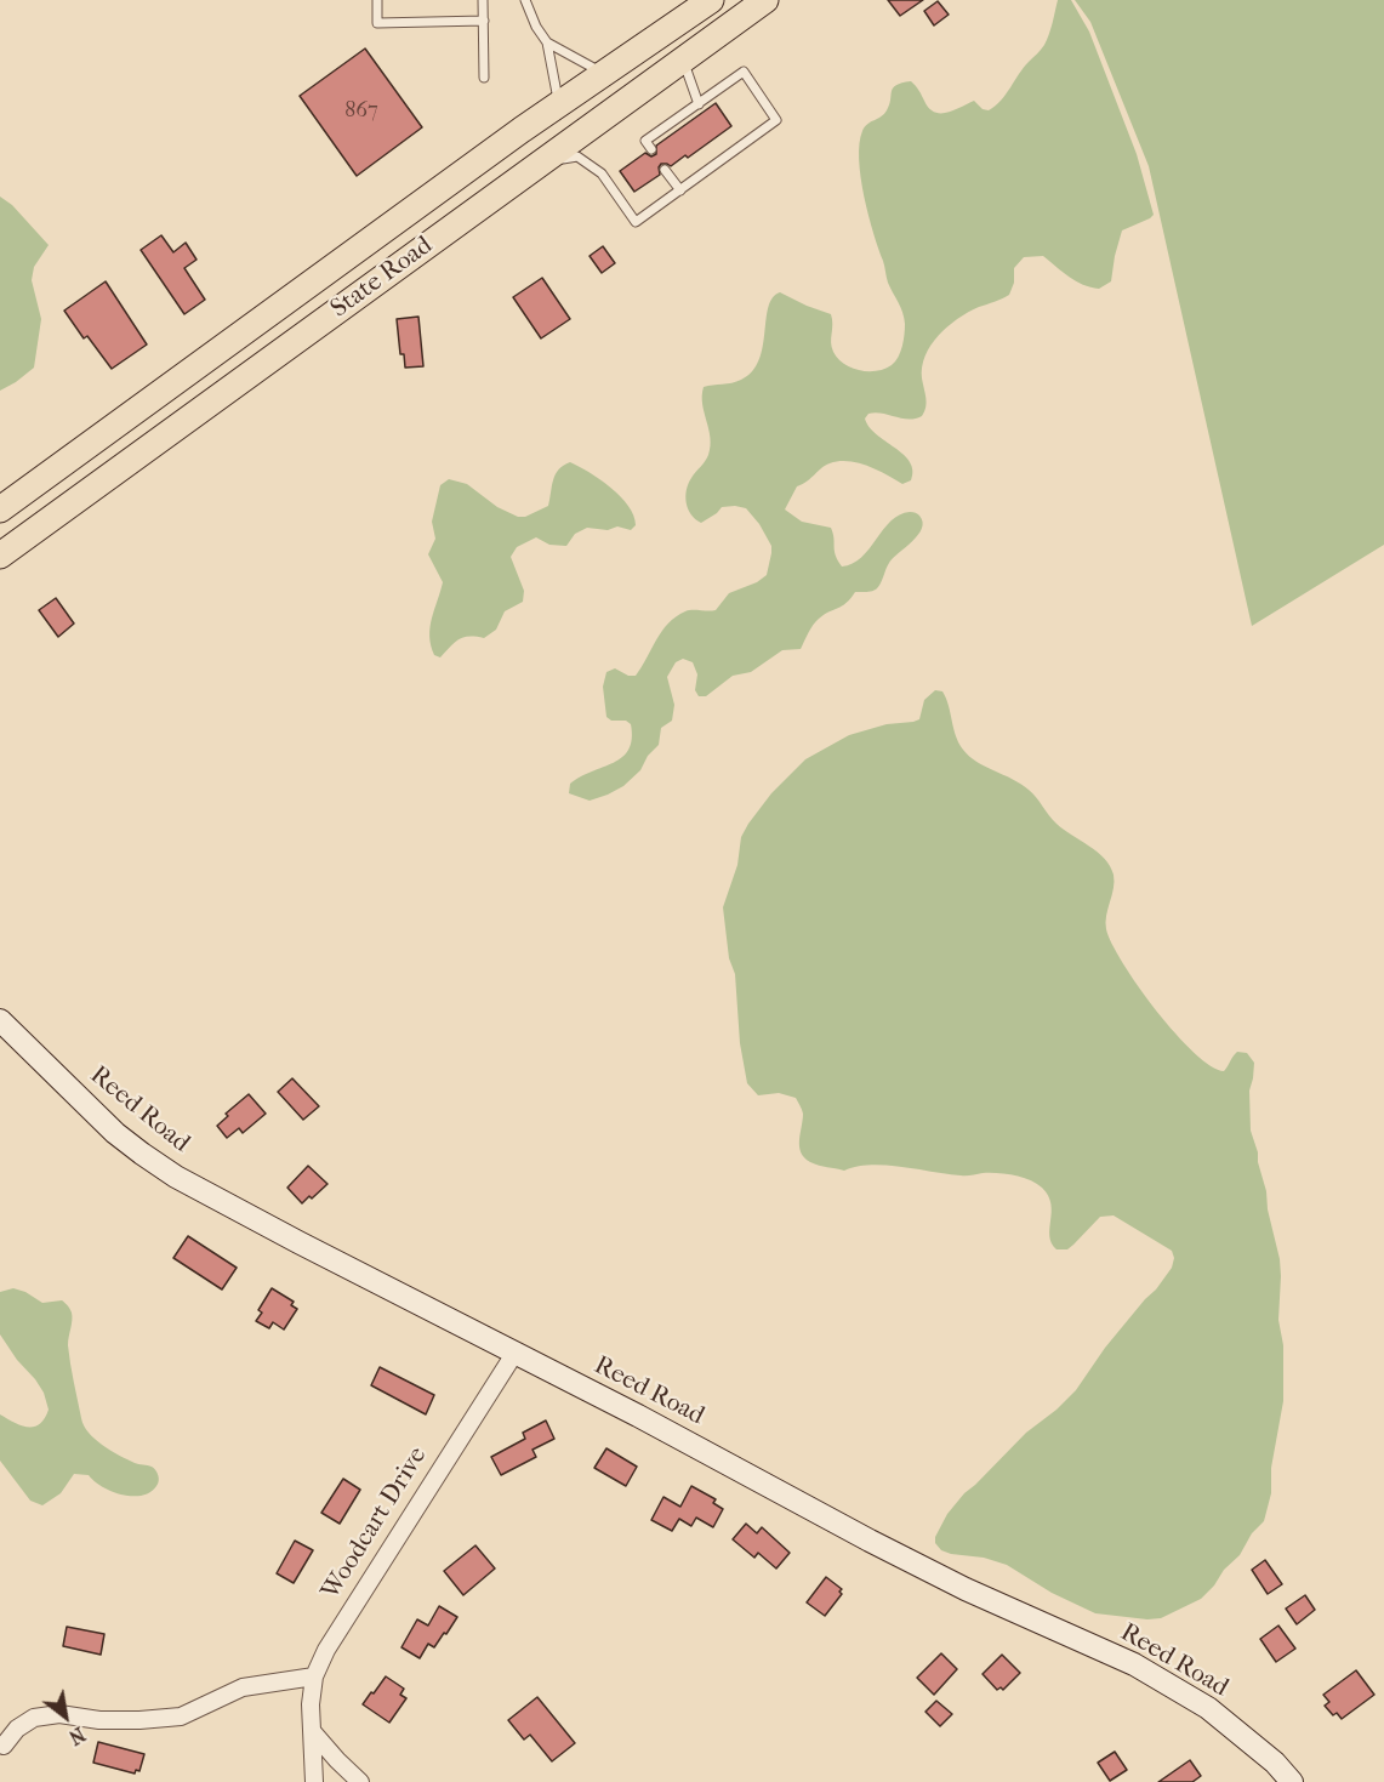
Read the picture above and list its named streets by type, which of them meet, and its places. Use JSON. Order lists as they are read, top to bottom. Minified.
{"streets":{"main road":["State Road"],"street":["Reed Road","Woodcart Drive"]},"crossings":[["Reed Road","Woodcart Drive"]],"house_numbers":["867"],"north":"bottom right"}
